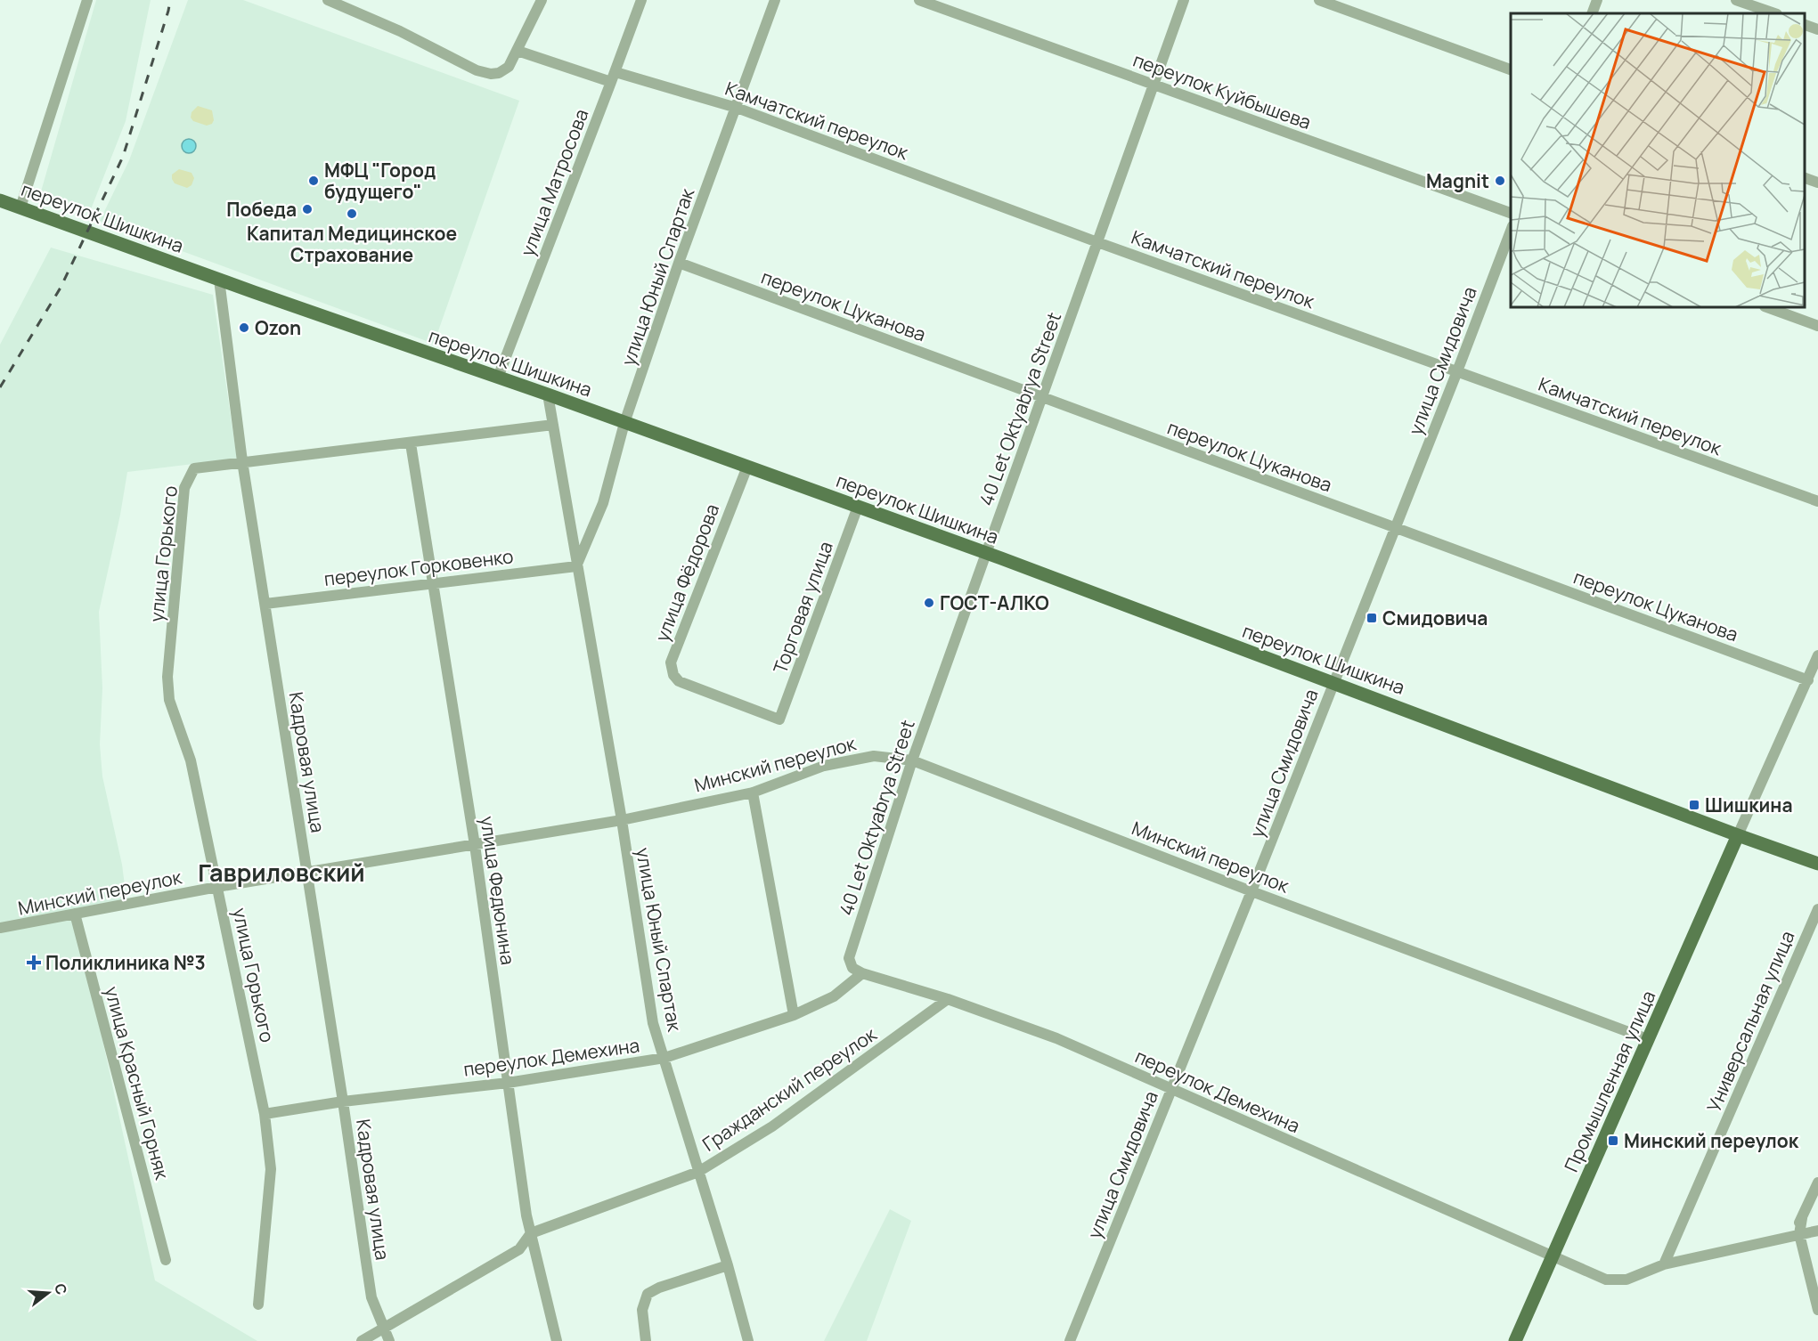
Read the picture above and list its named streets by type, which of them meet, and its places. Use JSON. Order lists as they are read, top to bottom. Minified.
{"streets":{"main road":["переулок Шишкина","Промышленная улица"],"street":["переулок Куйбышева","Камчатский переулок","улица Матросова","улица Юный Спартак","переулок Цуканова","улица Смидовича","40 Let Oktyabrya Street","улица Горького","переулок Горковенко","улица Фёдорова","Торговая улица","Кадровая улица","Минский переулок","улица Федюнина","Универсальная улица","переулок Демехина","улица Красный Горняк","Гражданский переулок"]},"crossings":[["переулок Куйбышева","40 Let Oktyabrya Street"],["Камчатский переулок","улица Матросова"],["Камчатский переулок","улица Юный Спартак"],["Камчатский переулок","улица Смидовича"],["Камчатский переулок","40 Let Oktyabrya Street"],["улица Матросова","переулок Шишкина"],["переулок Шишкина","улица Юный Спартак"],["переулок Шишкина","улица Смидовича"],["переулок Шишкина","40 Let Oktyabrya Street"],["переулок Шишкина","улица Фёдорова"],["переулок Шишкина","Торговая улица"],["переулок Шишкина","Кадровая улица"],["переулок Шишкина","Промышленная улица"],["улица Юный Спартак","переулок Цуканова"],["улица Юный Спартак","переулок Горковенко"],["улица Юный Спартак","Минский переулок"],["улица Юный Спартак","переулок Демехина"],["улица Юный Спартак","Гражданский переулок"],["переулок Цуканова","улица Смидовича"],["переулок Цуканова","40 Let Oktyabrya Street"],["улица Смидовича","Минский переулок"],["улица Смидовича","переулок Демехина"],["40 Let Oktyabrya Street","Минский переулок"],["40 Let Oktyabrya Street","переулок Демехина"],["улица Горького","Кадровая улица"],["улица Горького","Минский переулок"],["улица Горького","переулок Демехина"],["переулок Горковенко","Кадровая улица"],["переулок Горковенко","улица Федюнина"],["улица Фёдорова","Торговая улица"],["Кадровая улица","Минский переулок"],["Кадровая улица","переулок Демехина"],["Кадровая улица","Гражданский переулок"],["Минский переулок","улица Федюнина"],["Минский переулок","Промышленная улица"],["Минский переулок","улица Красный Горняк"],["улица Федюнина","переулок Демехина"],["улица Федюнина","Гражданский переулок"],["переулок Демехина","Промышленная улица"],["переулок Демехина","Гражданский переулок"]],"districts":["Гавриловский"],"places":{"other":["МФЦ \"Город будущего\"","Magnit","Победа","Капитал Медицинское Страхование","Ozon","ГОСТ-АЛКО"],"transit":["Смидовича","Шишкина","Минский переулок"],"health":["Поликлиника №3"]},"north":"right"}
